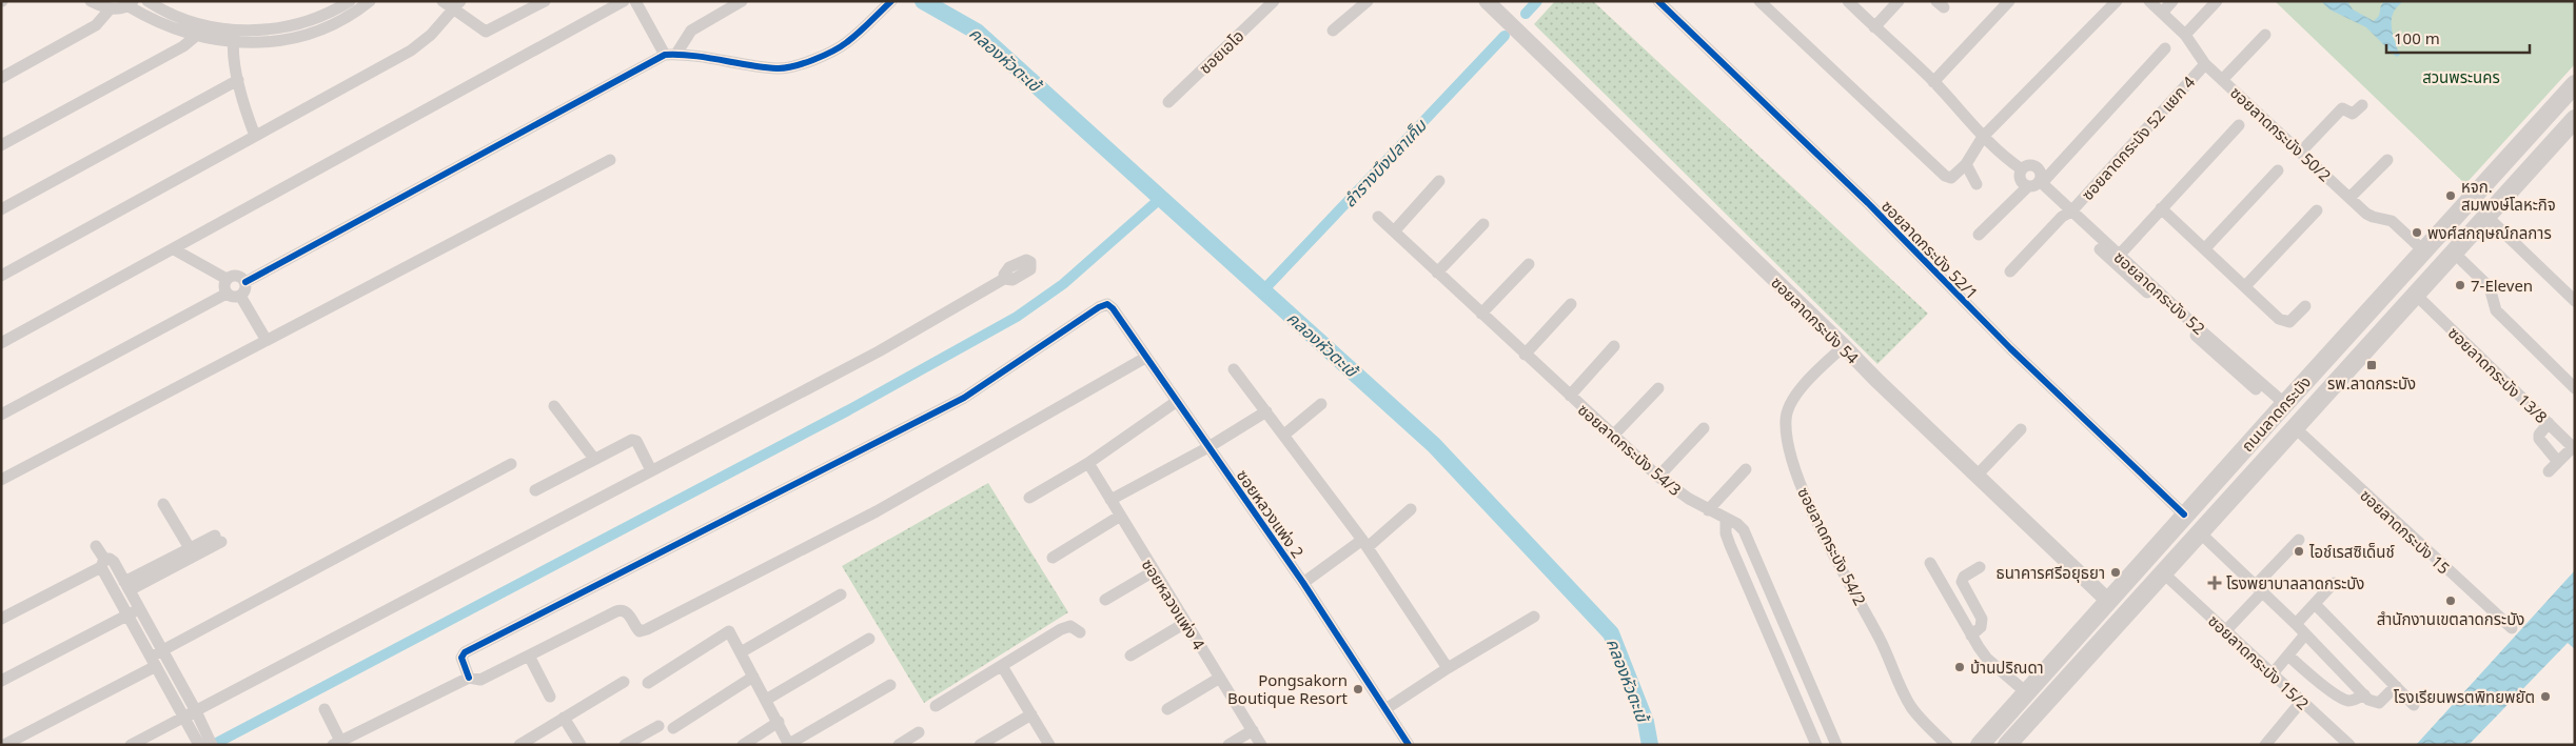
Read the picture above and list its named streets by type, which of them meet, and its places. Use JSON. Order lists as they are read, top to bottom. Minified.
{"streets":{"main road":["ซอยลาดกระบัง 54","ถนนลาดกระบัง"],"street":["ซอยเอโอ","ซอยลาดกระบัง 50/2","ซอยลาดกระบัง 52 แยก 4","ซอยลาดกระบัง 52/1","ซอยลาดกระบัง 52","ซอยลาดกระบัง 13/8","ซอยลาดกระบัง 54/3","ซอยหลวงแพ่ง 2","ซอยลาดกระบัง 15","ซอยลาดกระบัง 54/2","ซอยหลวงแพ่ง 4","ซอยลาดกระบัง 15/2"]},"crossings":[["ซอยลาดกระบัง 50/2","ซอยลาดกระบัง 52 แยก 4"],["ซอยลาดกระบัง 50/2","ถนนลาดกระบัง"],["ซอยลาดกระบัง 52 แยก 4","ซอยลาดกระบัง 52"],["ซอยลาดกระบัง 52/1","ถนนลาดกระบัง"],["ซอยลาดกระบัง 52","ถนนลาดกระบัง"],["ซอยลาดกระบัง 54","ถนนลาดกระบัง"],["ซอยลาดกระบัง 54","ซอยลาดกระบัง 54/2"],["ซอยลาดกระบัง 13/8","ถนนลาดกระบัง"],["ถนนลาดกระบัง","ซอยลาดกระบัง 15"],["ถนนลาดกระบัง","ซอยลาดกระบัง 15/2"]],"water":["คลองหัวตะเข้","ลำรางบึงปลาเค็ม"],"parks":["สวนพระนคร"],"places":{"other":["หจก. สมพงษ์โลหะกิจ","พงศ์สกฤษณ์กลการ","7-Eleven","ไอช์เรสซิเด็นช์","ธนาคารศรีอยุธยา","สำนักงานเขตลาดกระบัง","บ้านปริณดา","Pongsakorn Boutique Resort","โรงเรียนพรตพิทยพยัต"],"transit":["รพ.ลาดกระบัง"],"health":["โรงพยาบาลลาดกระบัง"]},"scale_bar":"100 m"}
